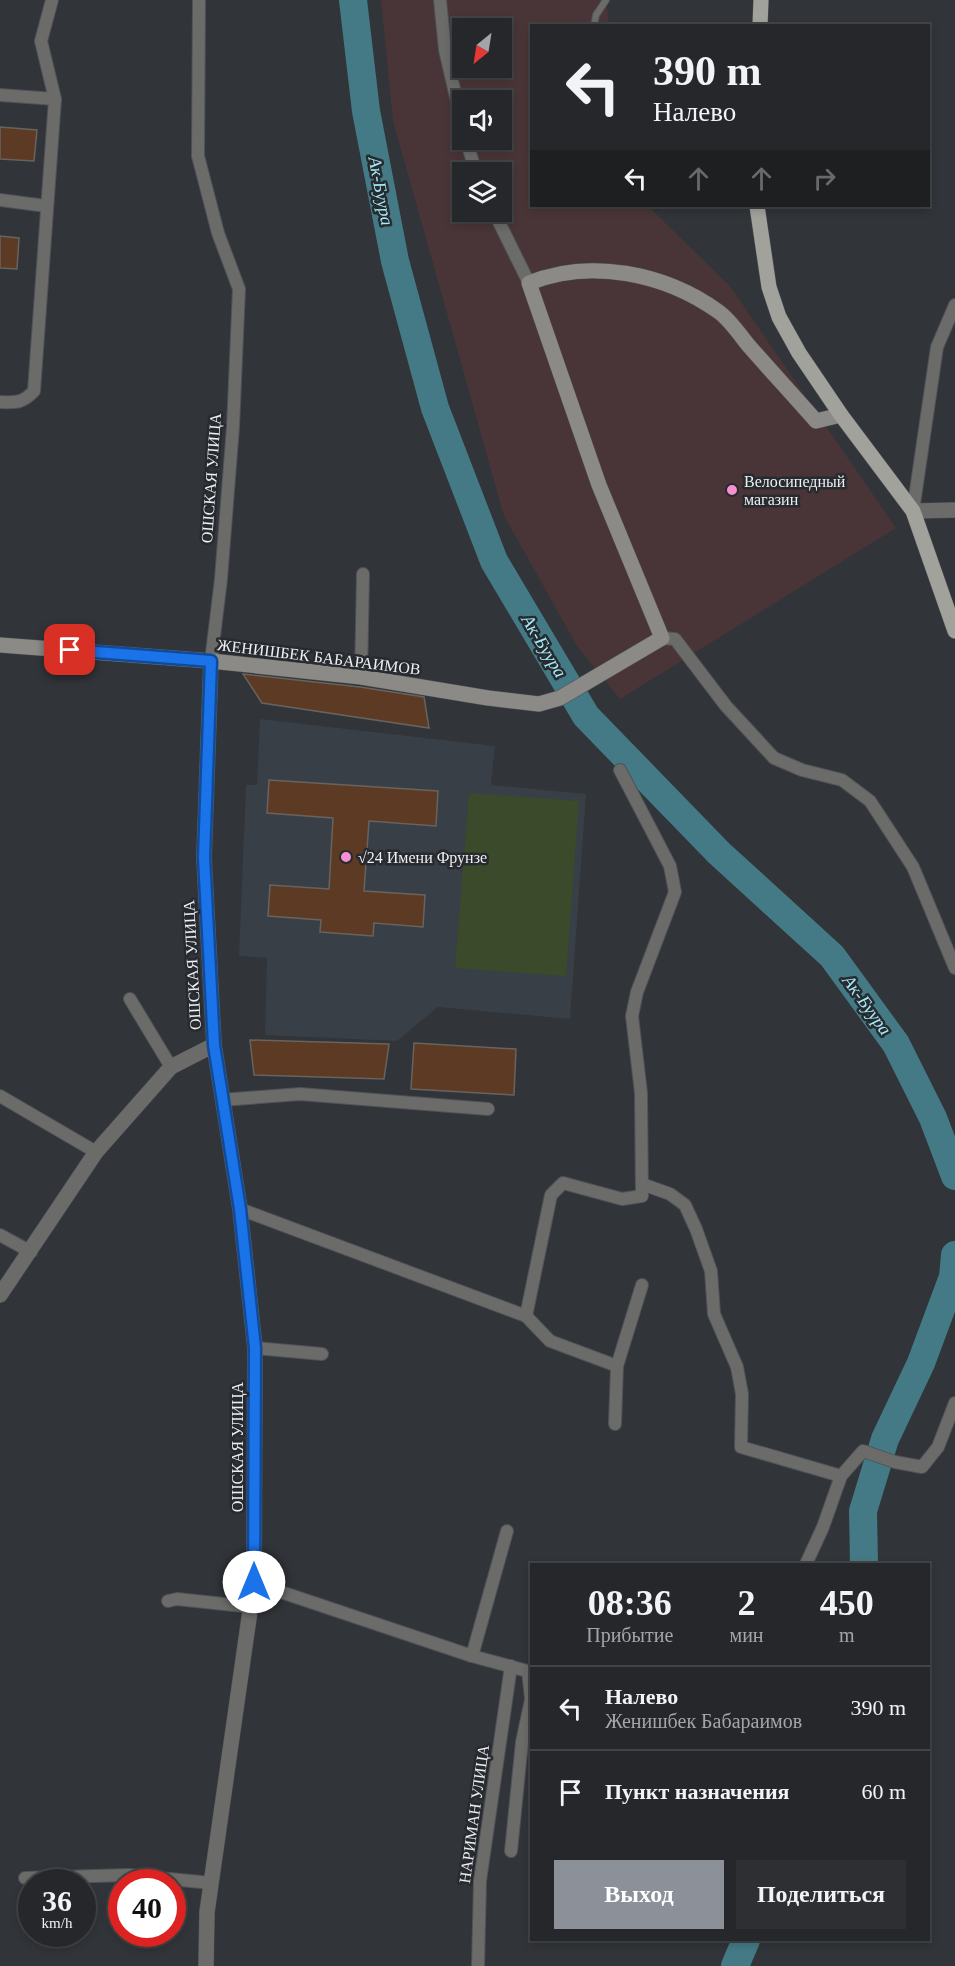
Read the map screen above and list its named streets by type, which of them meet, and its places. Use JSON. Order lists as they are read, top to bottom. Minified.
{"streets":{"main road":["ЖЕНИШБЕК БАБАРАИМОВ"],"street":["ОШСКАЯ УЛИЦА","НАРИМАН УЛИЦА"]},"crossings":[["ОШСКАЯ УЛИЦА","ЖЕНИШБЕК БАБАРАИМОВ"]],"water":["Ак-Буура"],"places":["Велосипедный магазин","√24 Имени Фрунзе"],"north":"bottom left","page":{"turn":["390 m","Налево"],"eta":["08:36","Прибытие","2","мин","450","m"],"list":[{"name":"Налево","note":"Женишбек Бабараимов","value":"390 m"},{"name":"Пункт назначения","value":"60 m"}],"buttons":["Выход","Поделиться"],"speed":"36 km/h","limit":"40"}}
